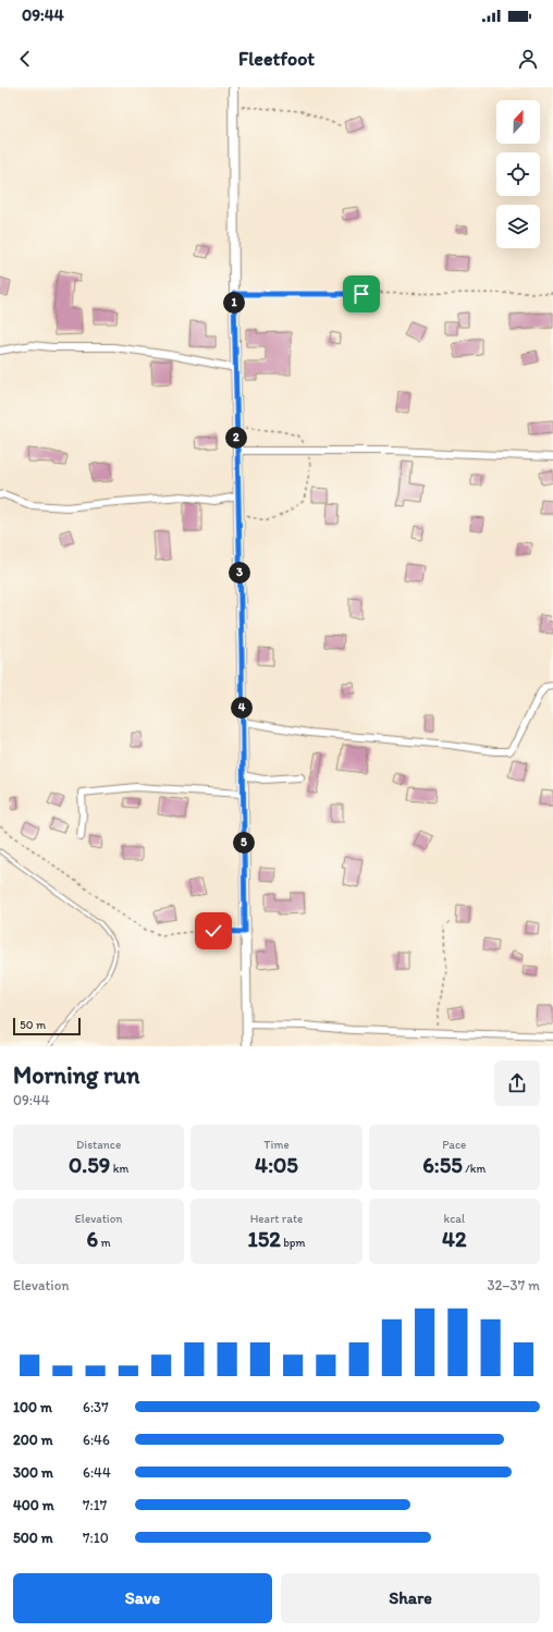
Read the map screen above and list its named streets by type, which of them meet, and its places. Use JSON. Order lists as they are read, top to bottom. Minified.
{"scale_bar":"50 m","north":"top","page":{"status":"09:44","header":"Fleetfoot","pins":["1","2","3","4","5"],"scale":"50 m","heading":["Morning run","09:44"],"stats":[["Distance","0.59 km"],["Time","4:05"],["Pace","6:55 /km"],["Elevation","6 m"],["Heart rate","152 bpm"],["kcal","42"]],"chart":["Elevation","32–37 m"],"list":[{"name":"100 m","note":"6:37"},{"name":"200 m","note":"6:46"},{"name":"300 m","note":"6:44"},{"name":"400 m","note":"7:17"},{"name":"500 m","note":"7:10"}],"buttons":["Save","Share"]}}
